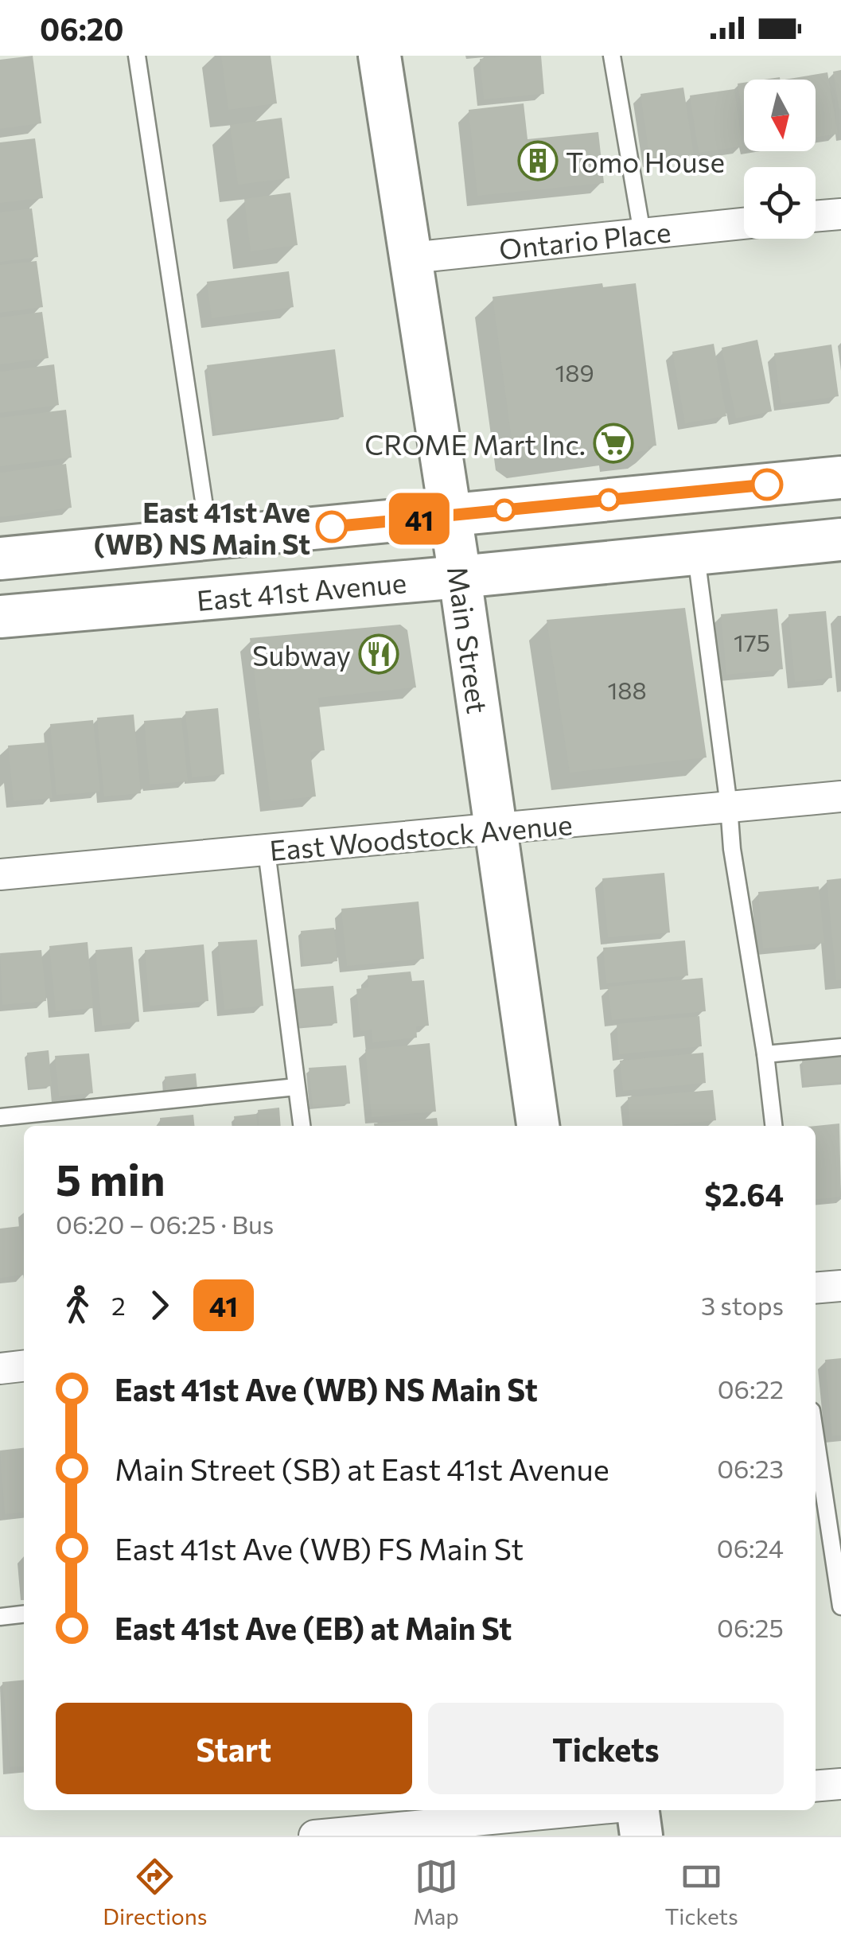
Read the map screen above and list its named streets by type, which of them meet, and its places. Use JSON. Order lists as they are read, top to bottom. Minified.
{"streets":{"main road":["East 41st Avenue","Main Street"],"street":["Ontario Place","East Woodstock Avenue"]},"crossings":[["Ontario Place","Main Street"],["East 41st Avenue","Main Street"],["Main Street","East Woodstock Avenue"]],"places":{"building":["Tomo House"],"supermarket":["CROME Mart Inc."],"other":["East 41st Ave (WB) NS Main St"],"restaurant":["Subway"]},"lines":["bus line 41"],"house_numbers":["189","175","188"],"north":"bottom","page":{"status":"06:20","on_map":"41","heading":["5 min","06:20 – 06:25 · Bus","$2.64"],"legs":["2","41","3 stops"],"list":[{"name":"East 41st Ave (WB) NS Main St","value":"06:22"},{"name":"Main Street (SB) at East 41st Avenue","value":"06:23"},{"name":"East 41st Ave (WB) FS Main St","value":"06:24"},{"name":"East 41st Ave (EB) at Main St","value":"06:25"}],"buttons":["Start","Tickets"],"tabs":["Directions","Map","Tickets"]}}
